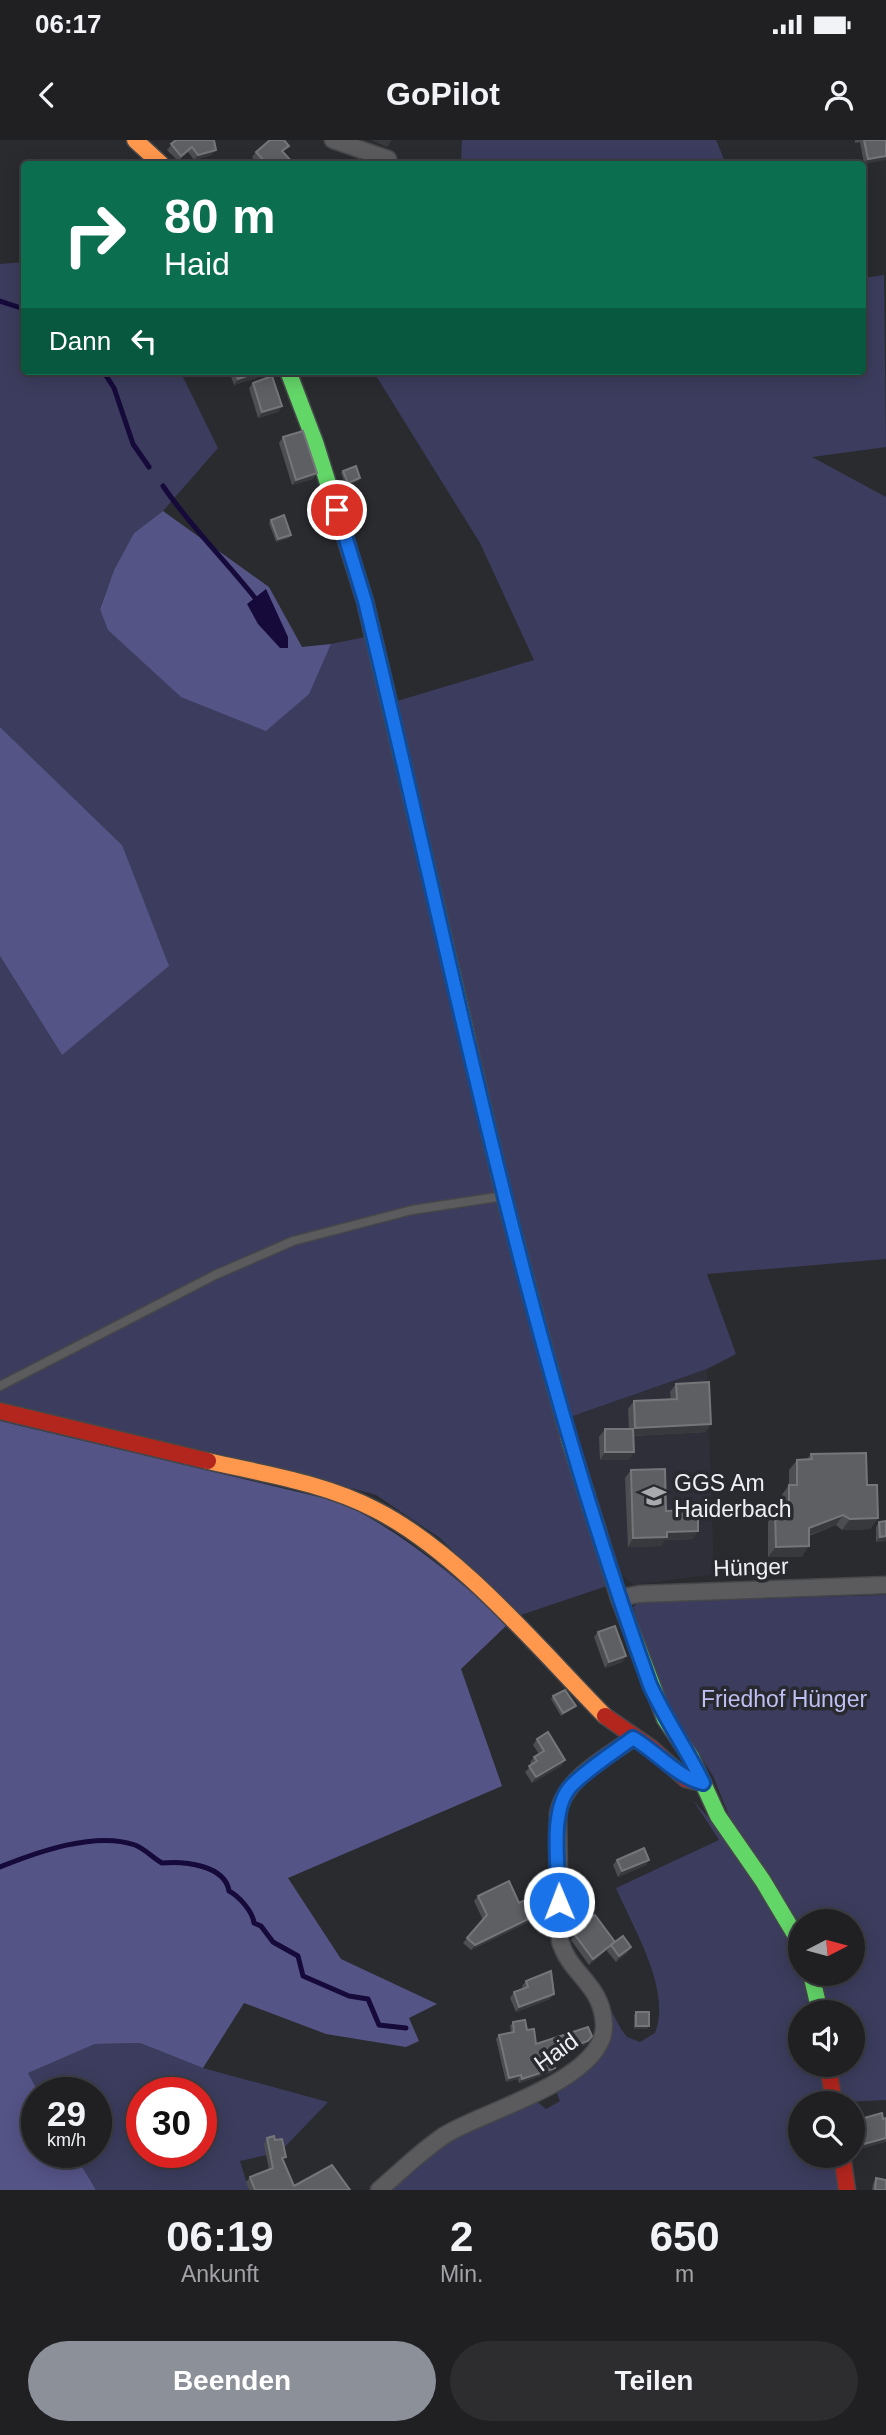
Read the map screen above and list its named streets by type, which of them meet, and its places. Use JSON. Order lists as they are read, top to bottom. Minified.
{"streets":{"street":["Hünger","Haid"]},"parks":["Friedhof Hünger"],"places":{"school or university":["GGS Am Haiderbach"]},"north":"right","page":{"status":"06:17","header":"GoPilot","turn":["80 m","Haid"],"then":"Dann","speed":"29 km/h","limit":"30","eta":["06:19","Ankunft","2","Min.","650","m"],"buttons":["Beenden","Teilen"]}}
